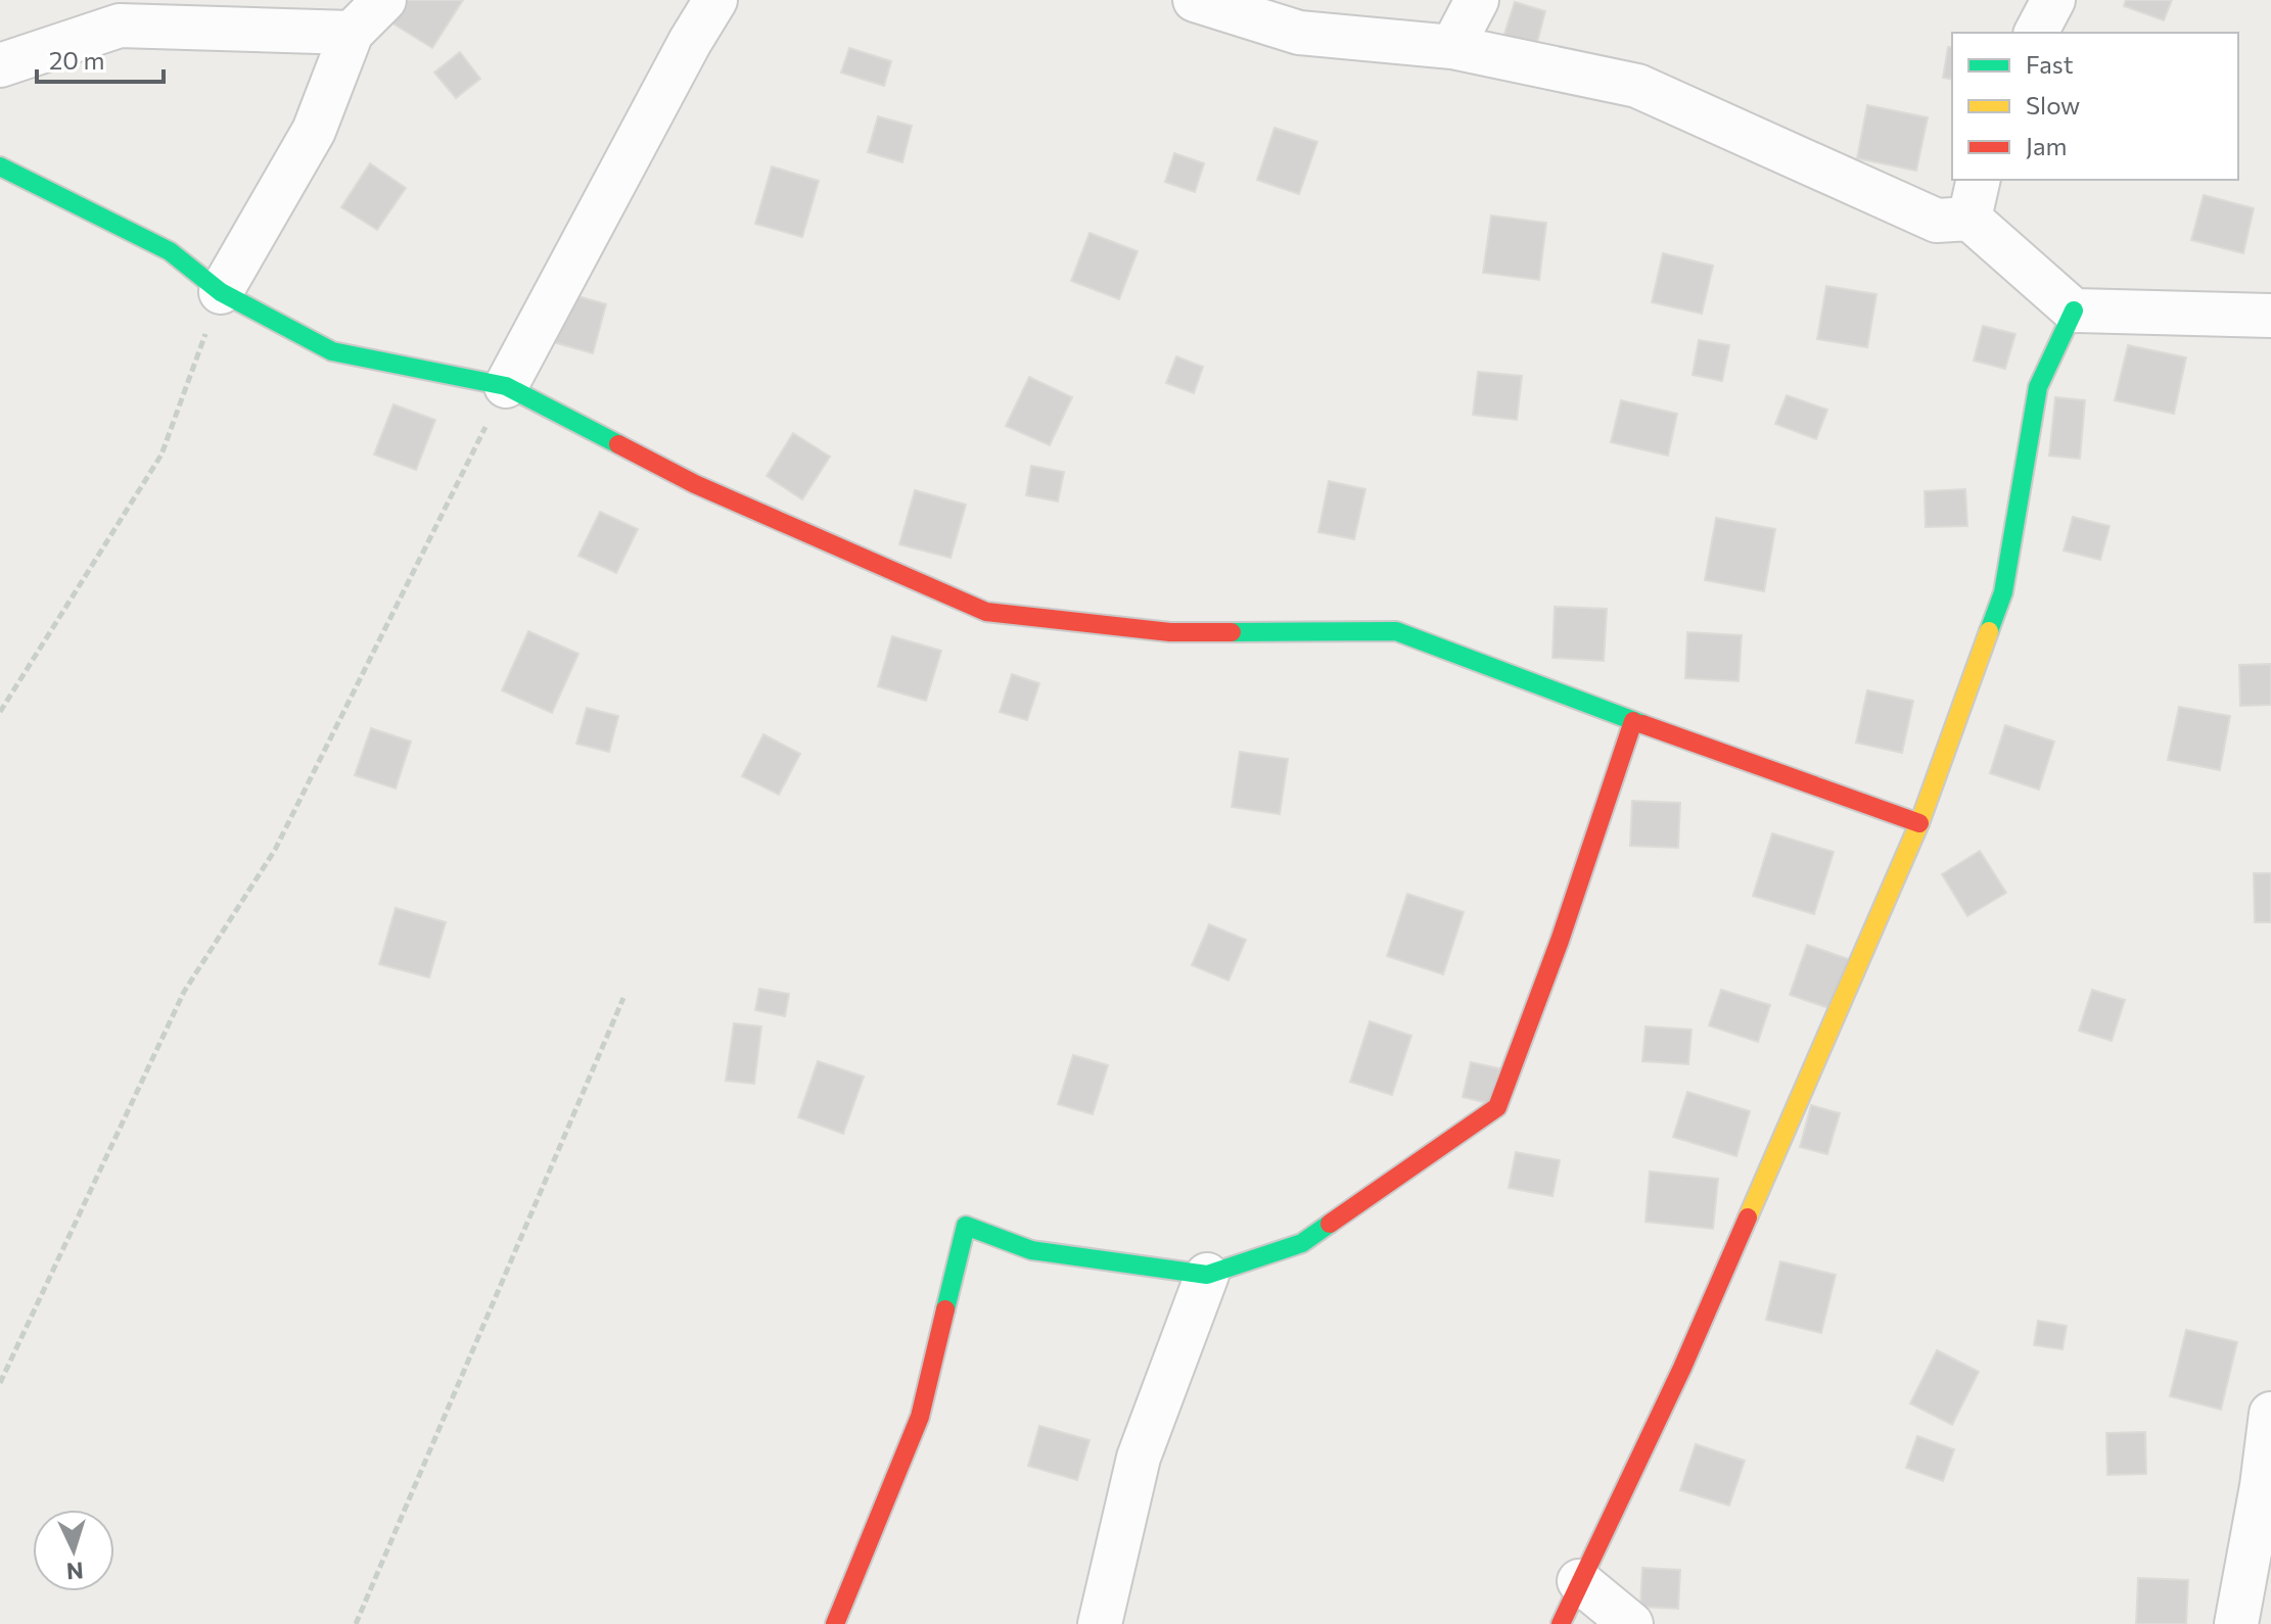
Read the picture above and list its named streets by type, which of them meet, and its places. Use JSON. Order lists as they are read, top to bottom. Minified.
{"legend":["Fast","Slow","Jam"],"scale_bar":"20 m","north":"bottom"}
